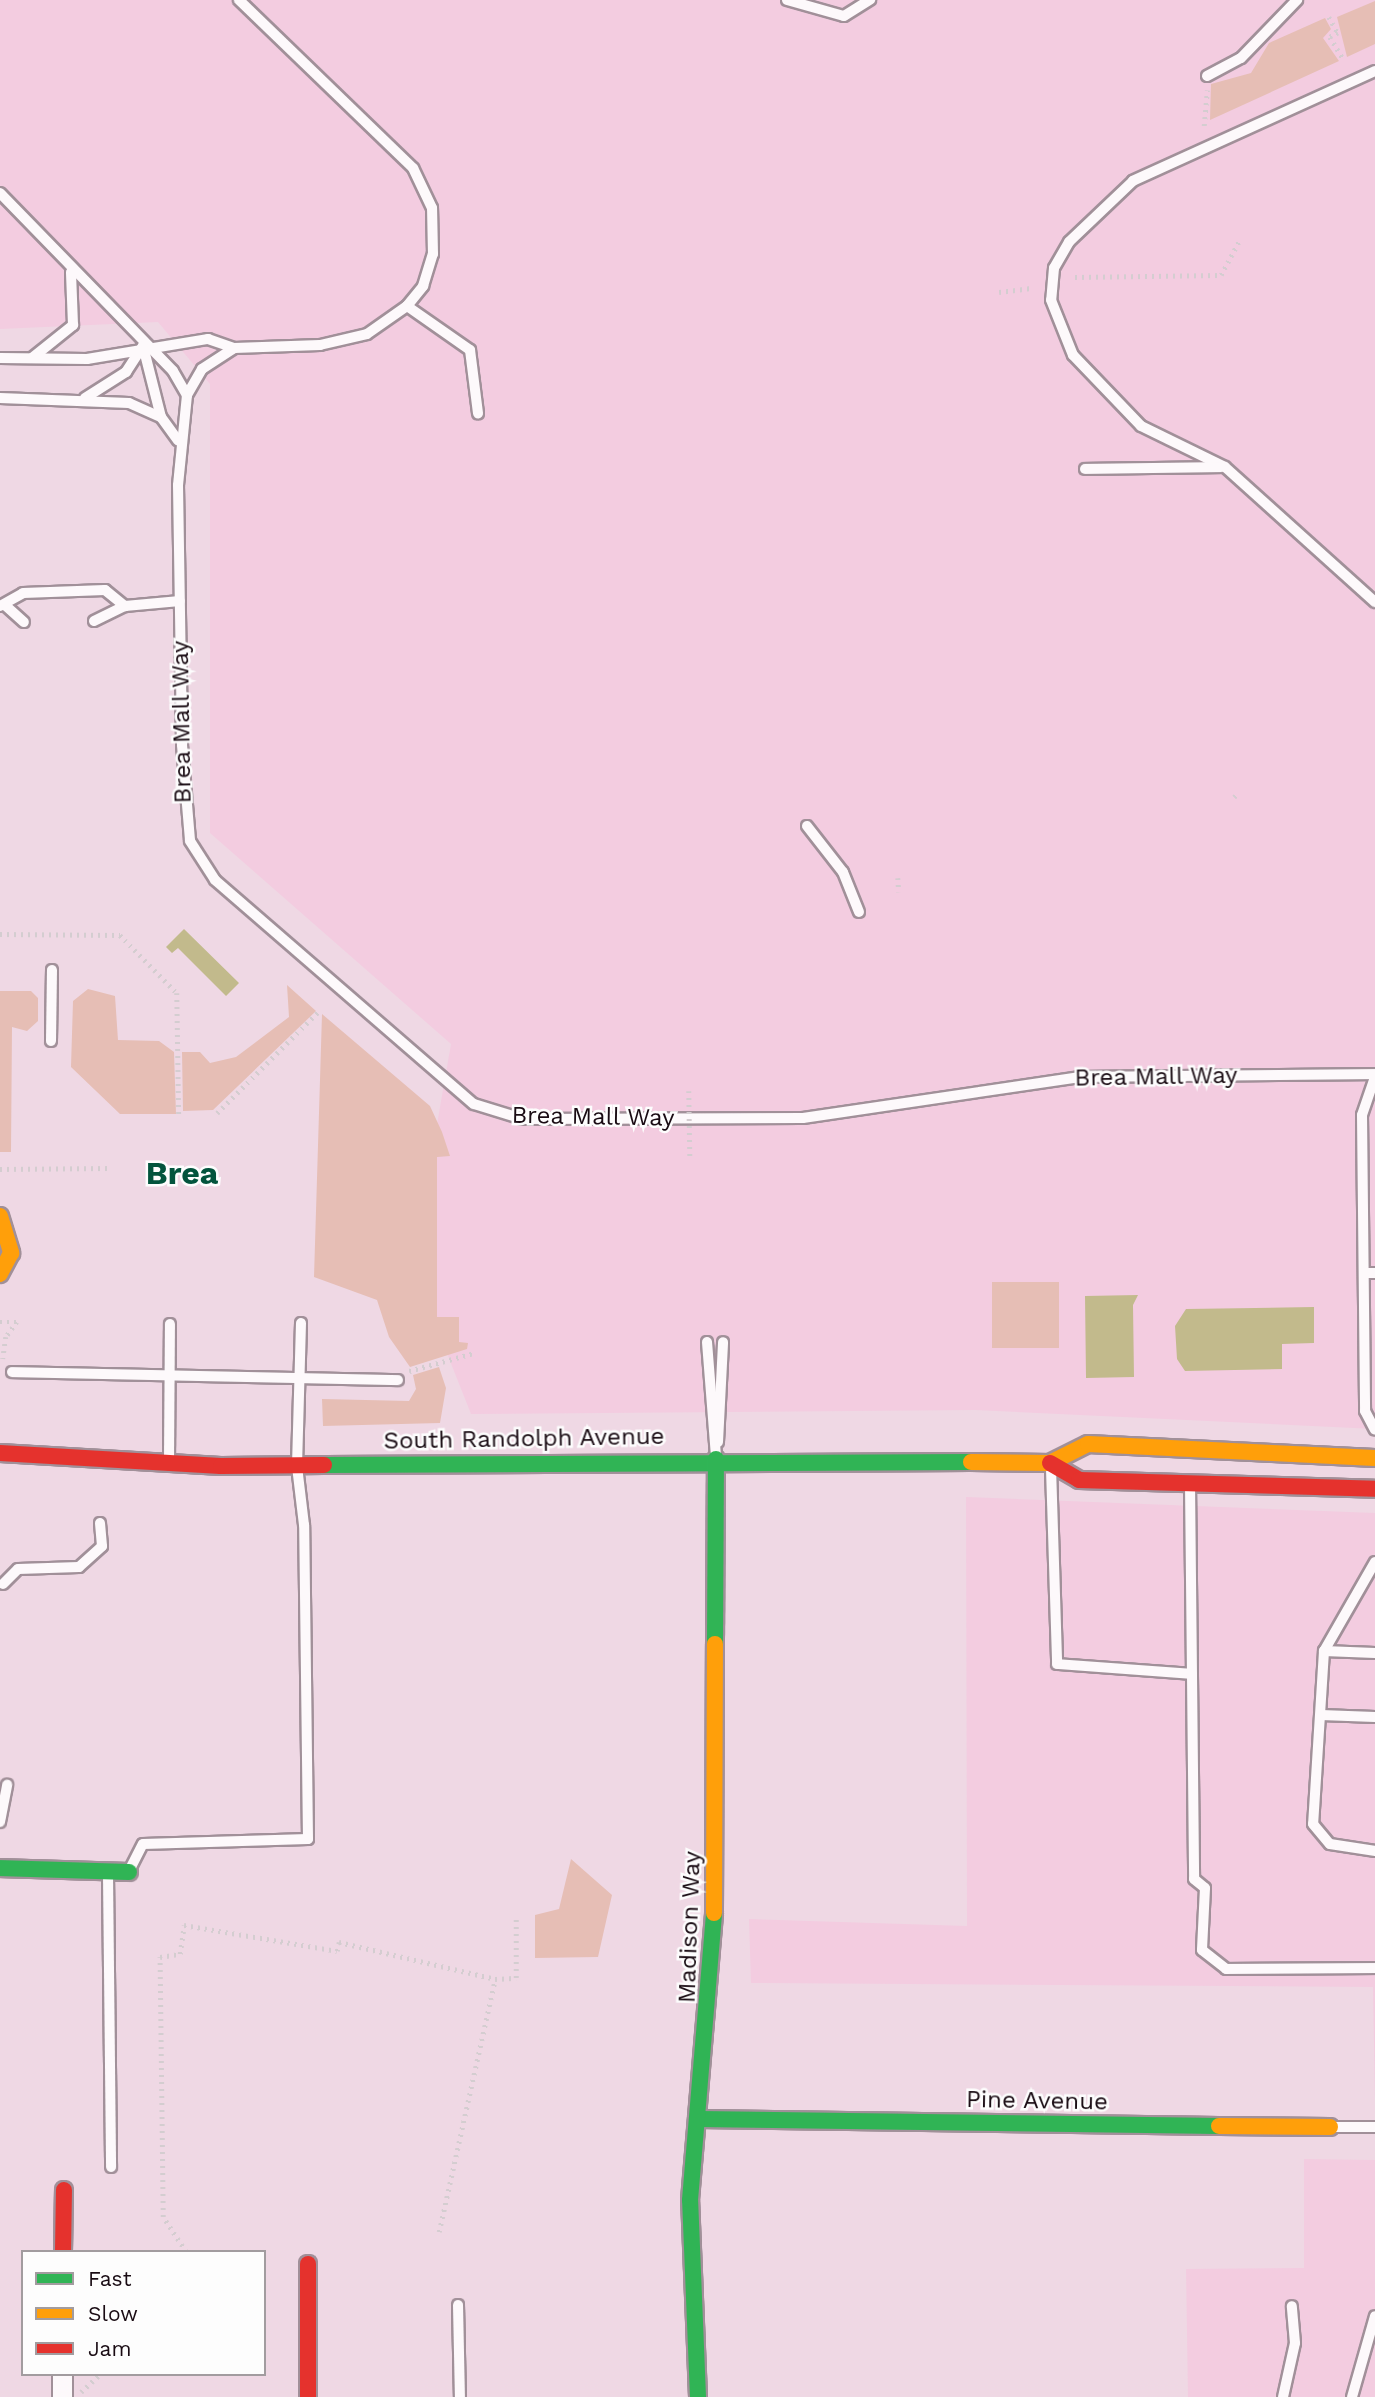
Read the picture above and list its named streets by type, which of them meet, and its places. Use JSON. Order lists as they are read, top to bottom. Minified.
{"streets":{"street":["South Randolph Avenue","Madison Way","Pine Avenue"],"lane":["Brea Mall Way"]},"crossings":[["South Randolph Avenue","Madison Way"],["Madison Way","Pine Avenue"]],"districts":["Brea"],"legend":["Fast","Slow","Jam"]}
